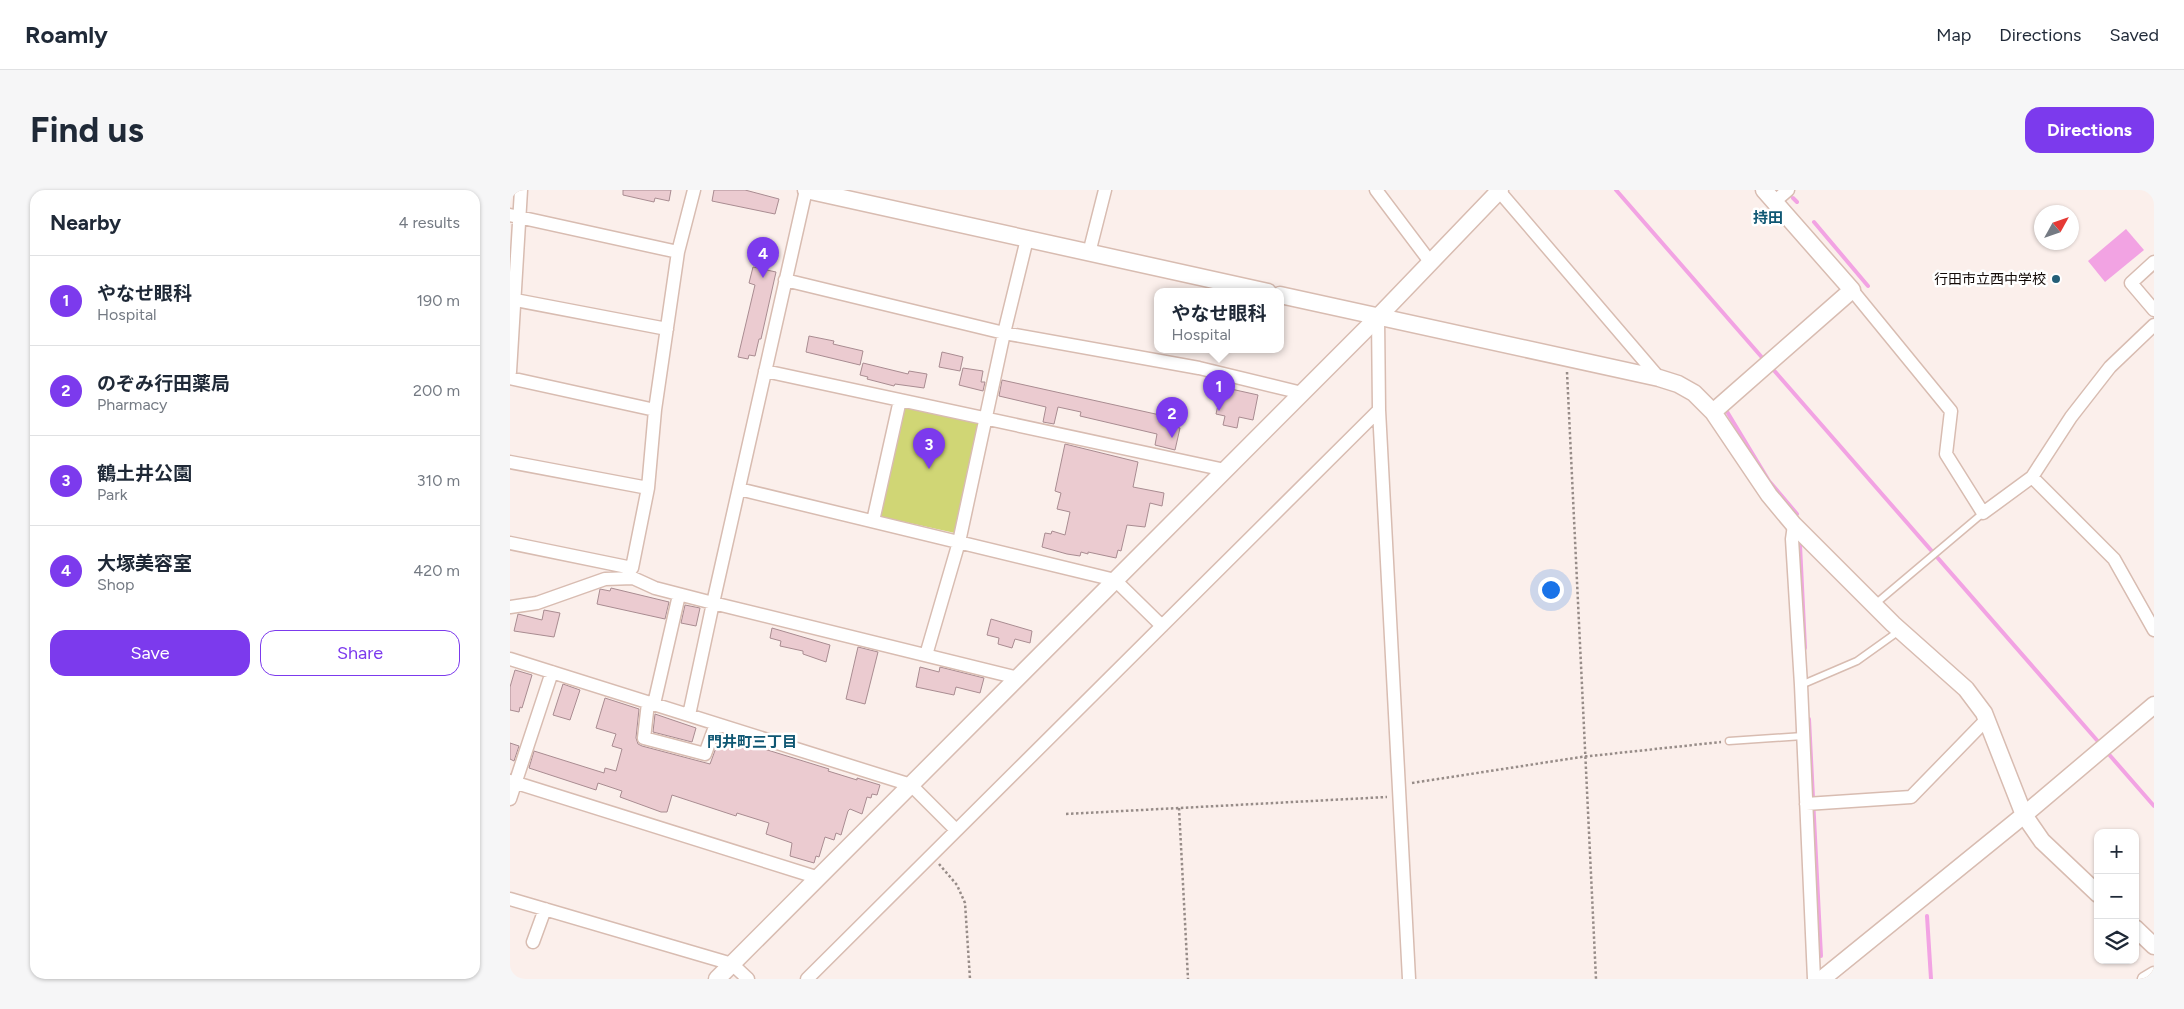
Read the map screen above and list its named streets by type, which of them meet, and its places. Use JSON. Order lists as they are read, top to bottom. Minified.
{"districts":["持田","門井町三丁目"],"places":["行田市立西中学校"],"north":"top right","page":{"header":"Roamly","nav":["Map","Directions","Saved"],"buttons":["Directions",["Save","Share"]],"title":"Find us","heading":["Nearby","4 results"],"pins":["4","1","2","3"],"list":[{"mark":"1","name":"やなせ眼科","note":"Hospital","value":"190 m"},{"mark":"2","name":"のぞみ行田薬局","note":"Pharmacy","value":"200 m"},{"mark":"3","name":"鶴土井公園","note":"Park","value":"310 m"},{"mark":"4","name":"大塚美容室","note":"Shop","value":"420 m"}],"popup":["やなせ眼科","Hospital"],"map_buttons":["+","−"]}}
